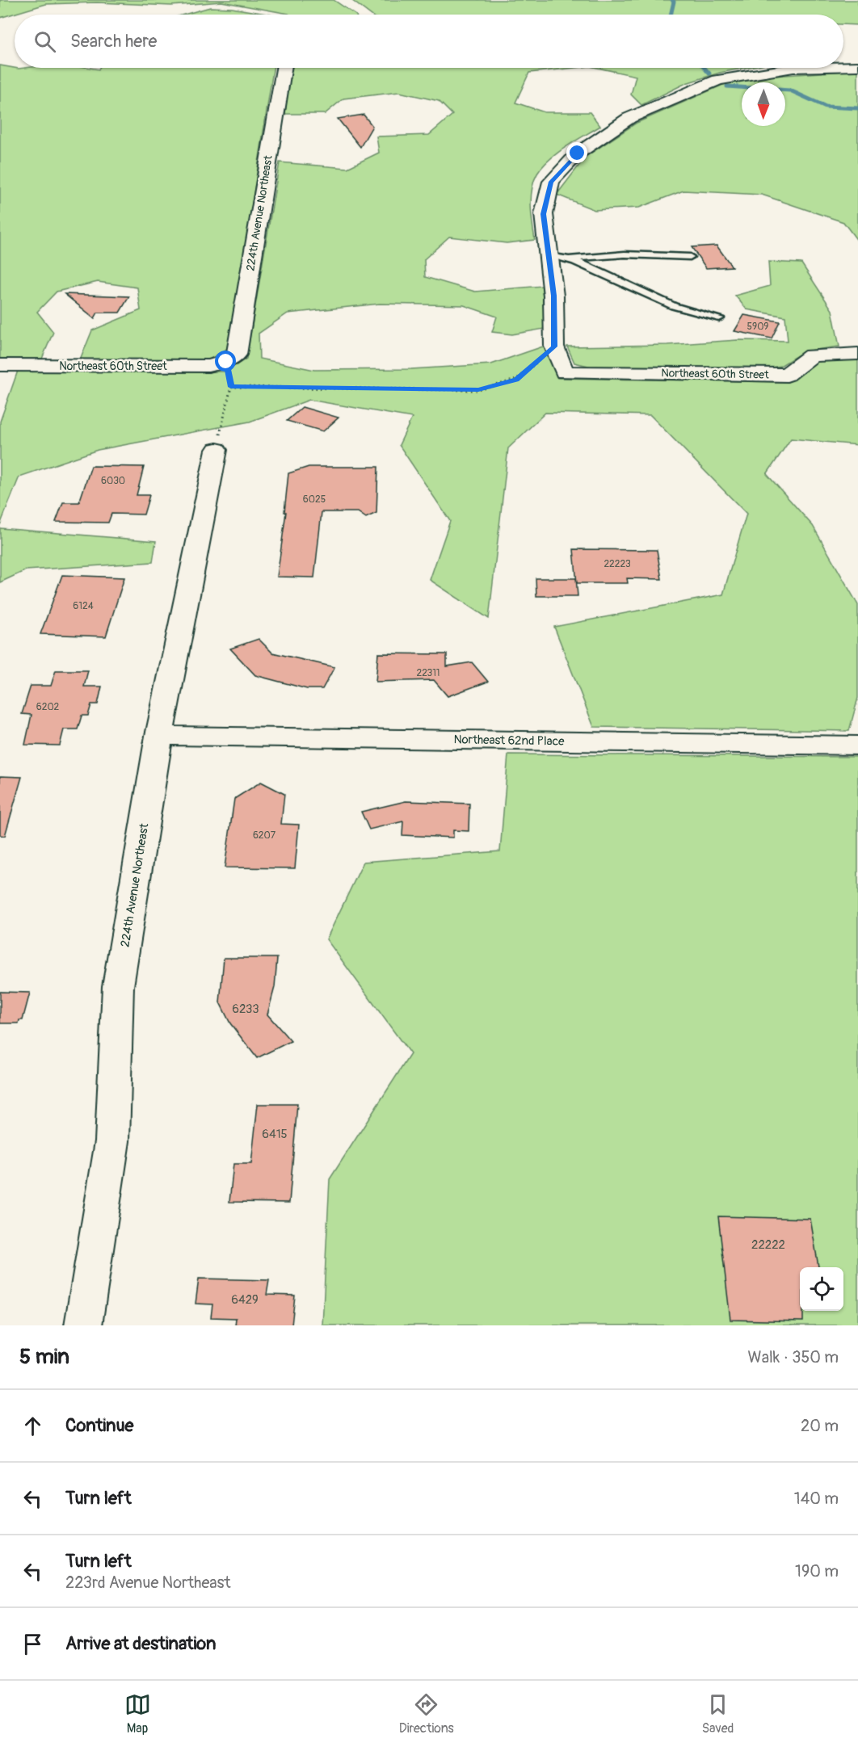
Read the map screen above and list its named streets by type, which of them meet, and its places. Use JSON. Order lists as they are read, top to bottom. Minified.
{"streets":{"street":["224th Avenue Northeast","Northeast 60th Street","Northeast 62nd Place"]},"crossings":[["224th Avenue Northeast","Northeast 60th Street"],["224th Avenue Northeast","Northeast 62nd Place"]],"house_numbers":["5909","6030","6025","22223","6124","22311","6202","6207","6233","6415","22222","6429"],"north":"bottom","page":{"search":"Search here","heading":["5 min","Walk · 350 m"],"list":[["Continue","20 m"],["Turn left","140 m"],["Turn left","223rd Avenue Northeast","190 m"],"Arrive at destination"],"nav":["Map","Directions","Saved"]}}
